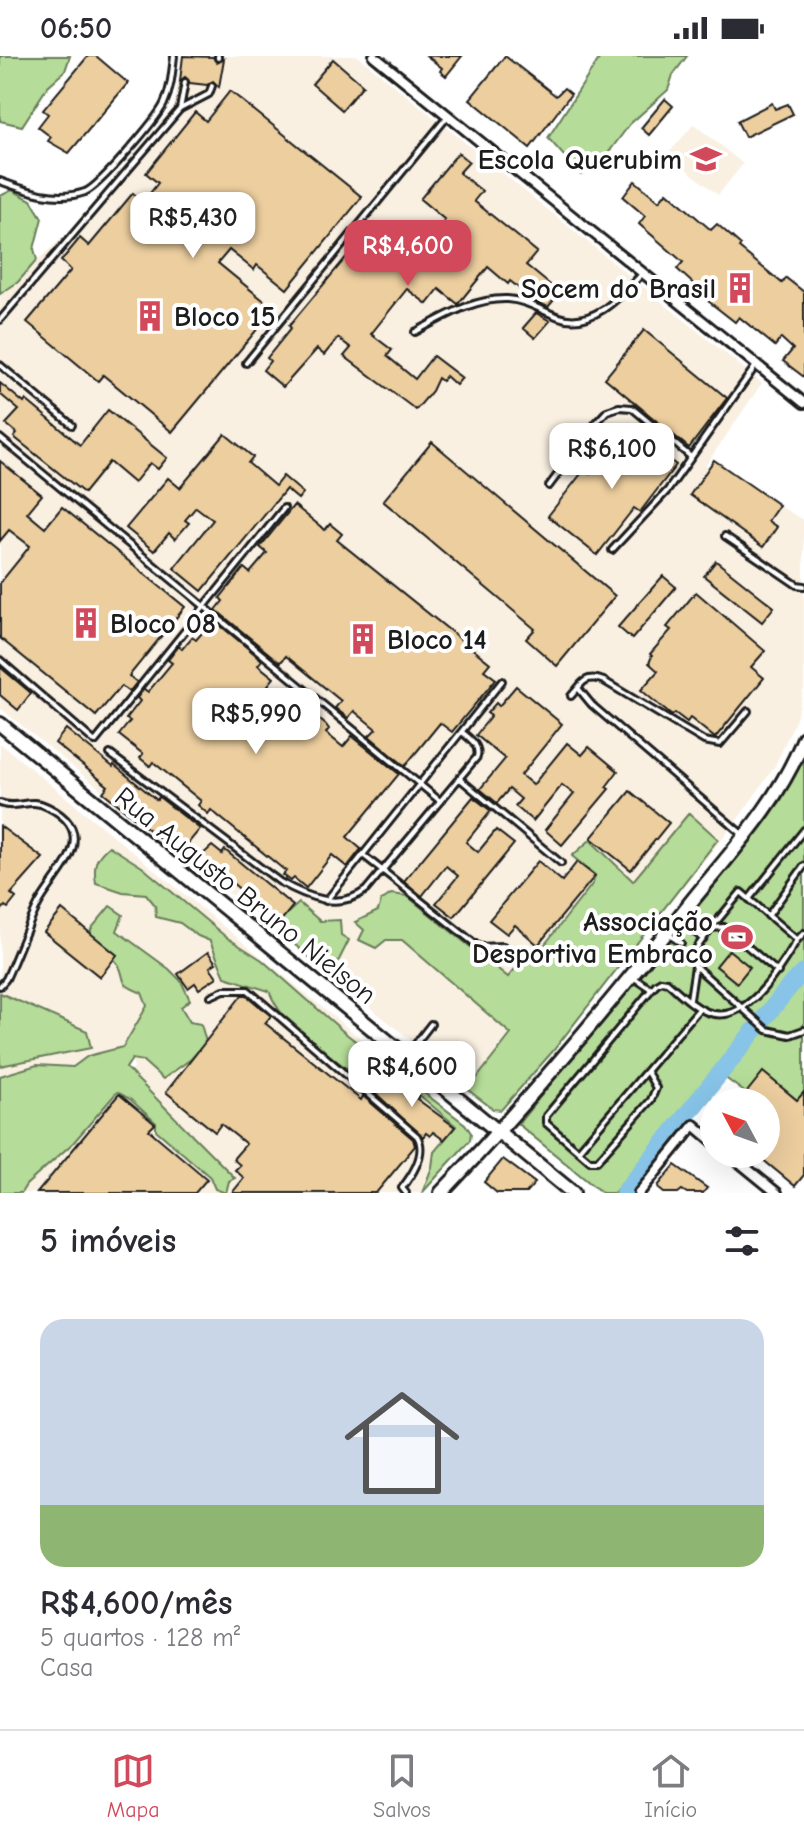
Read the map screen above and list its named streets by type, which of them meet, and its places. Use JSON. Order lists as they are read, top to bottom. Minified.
{"streets":{"main road":["Rua Augusto Bruno Nielson"]},"places":{"school or university":["Escola Querubim"],"building":["Socem do Brasil","Bloco 15","Bloco 08","Bloco 14"],"sports":["Associação Desportiva Embraco"]},"north":"top left","page":{"status":"06:50","price":["R$5,430","R$4,600","R$6,100","R$5,990","R$4,600"],"heading":"5 imóveis","list":[{"name":"R$4,600/mês","note":"5 quartos · 128 m² · Casa"}],"tabs":["Mapa","Salvos","Início"]}}
